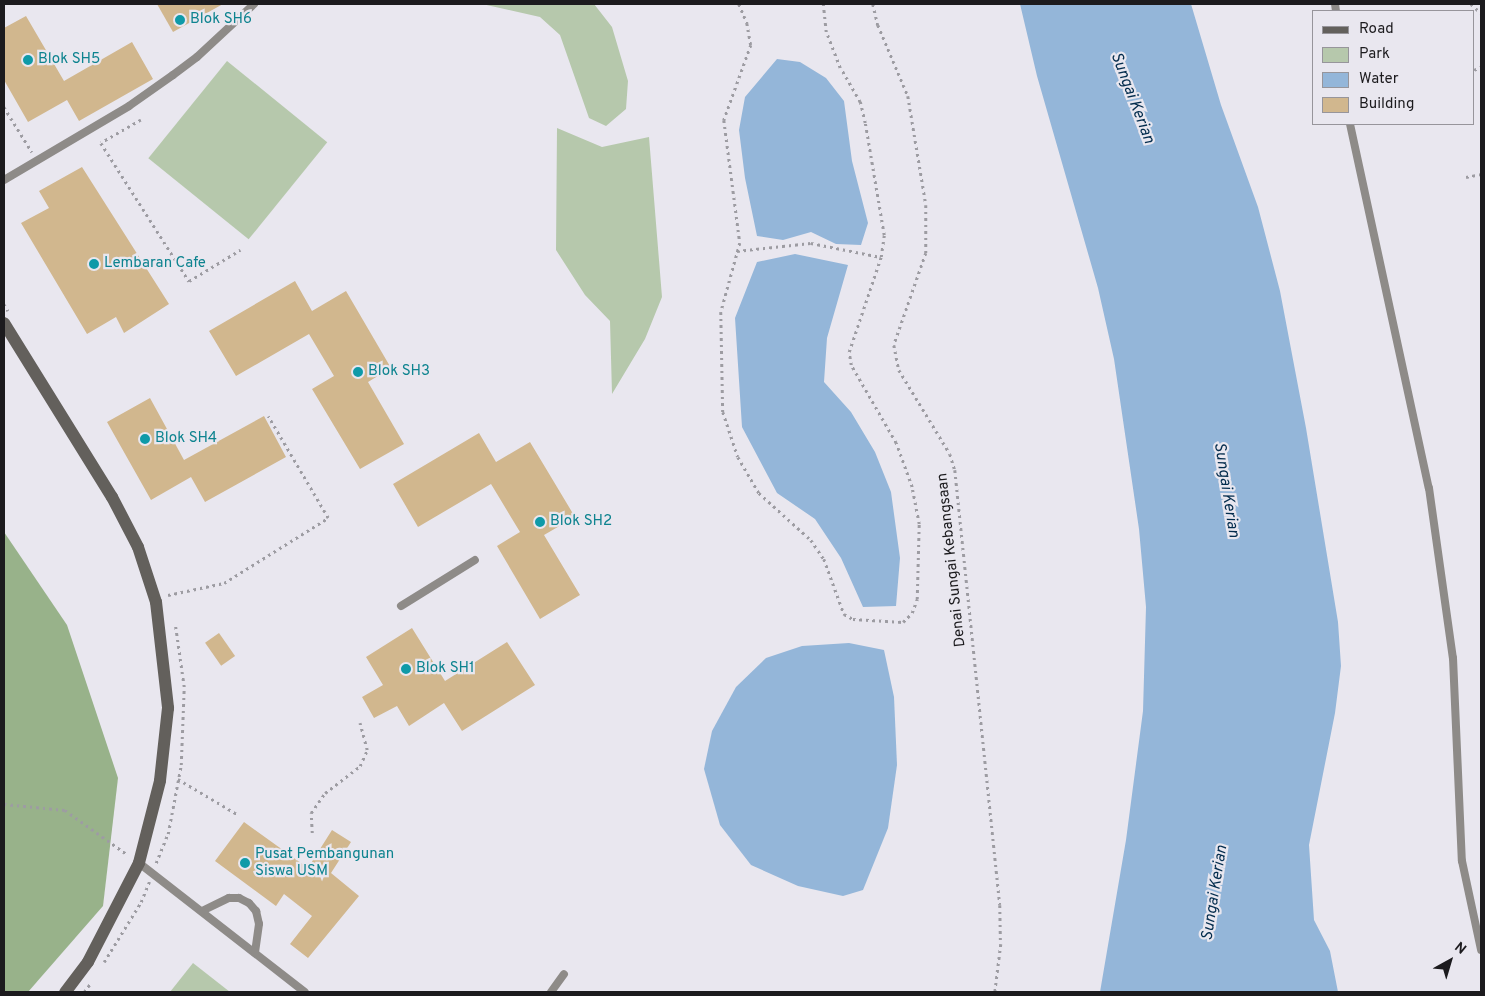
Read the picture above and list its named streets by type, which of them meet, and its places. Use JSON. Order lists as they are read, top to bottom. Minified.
{"streets":{"path":["Denai Sungai Kebangsaan"]},"water":["Sungai Kerian"],"places":["Blok SH6","Blok SH5","Lembaran Cafe","Blok SH3","Blok SH4","Blok SH2","Blok SH1","Pusat Pembangunan Siswa USM"],"legend":["Road","Park","Water","Building"],"north":"top right"}
